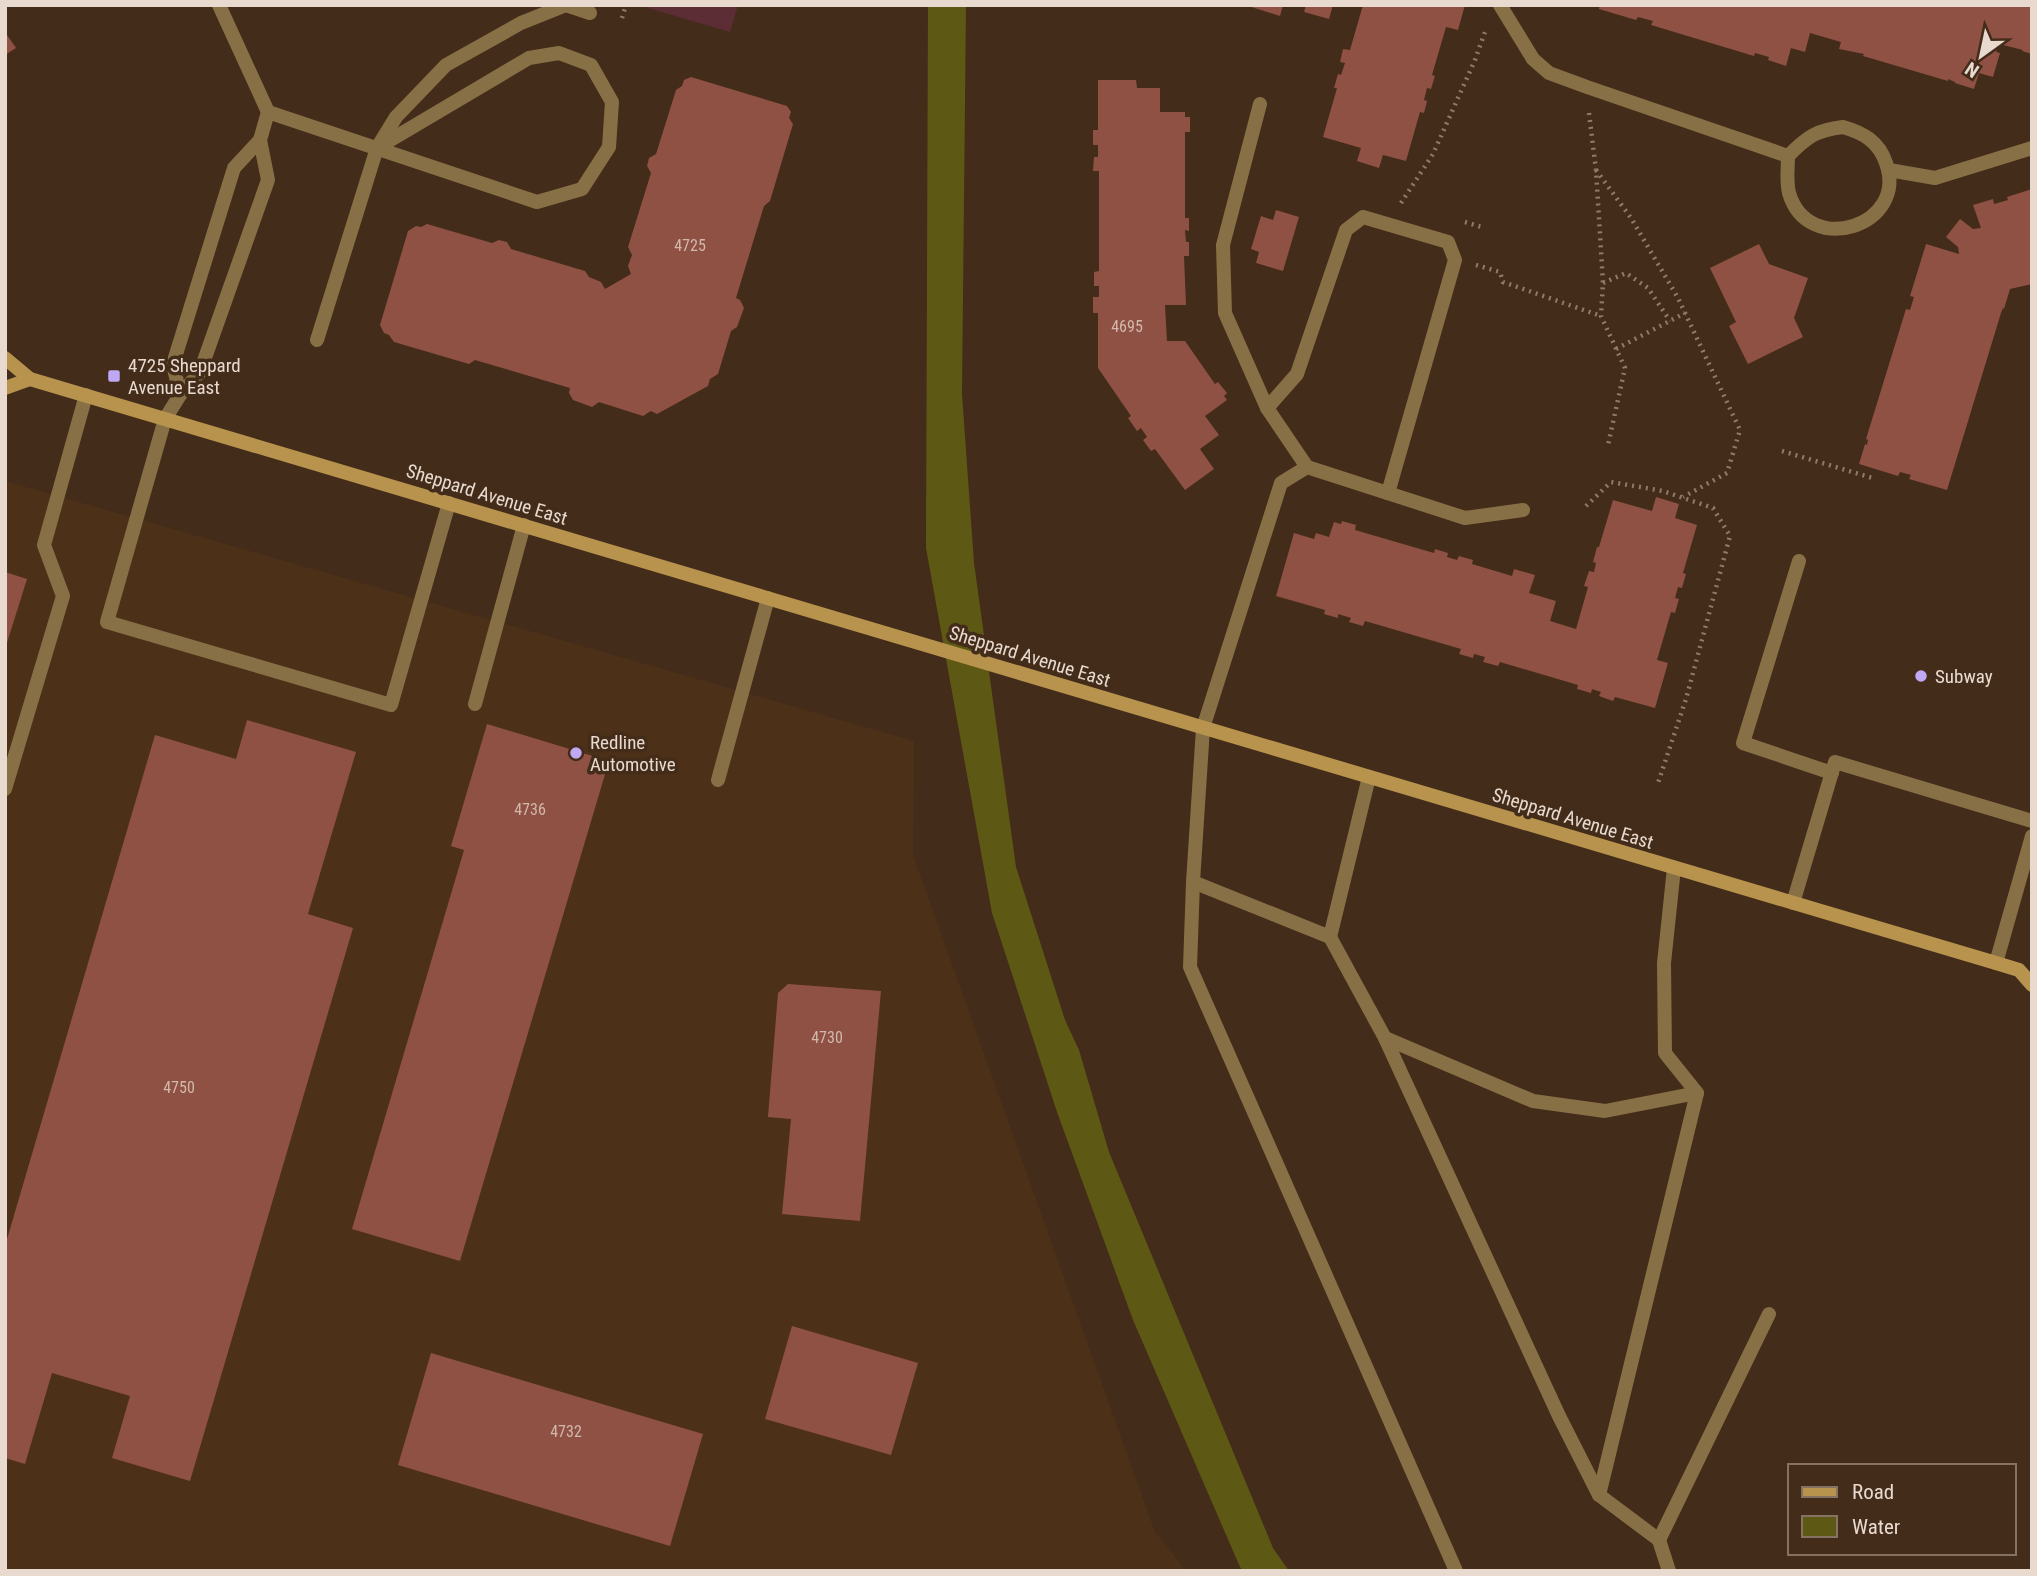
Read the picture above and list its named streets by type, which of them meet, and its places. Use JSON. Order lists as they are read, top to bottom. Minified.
{"streets":{"main road":["Sheppard Avenue East"]},"places":{"transit":["4725 Sheppard Avenue East"],"other":["Subway","Redline Automotive"]},"house_numbers":["4725","4695","4736","4730","4750","4732"],"legend":["Road","Water"],"north":"bottom left"}
